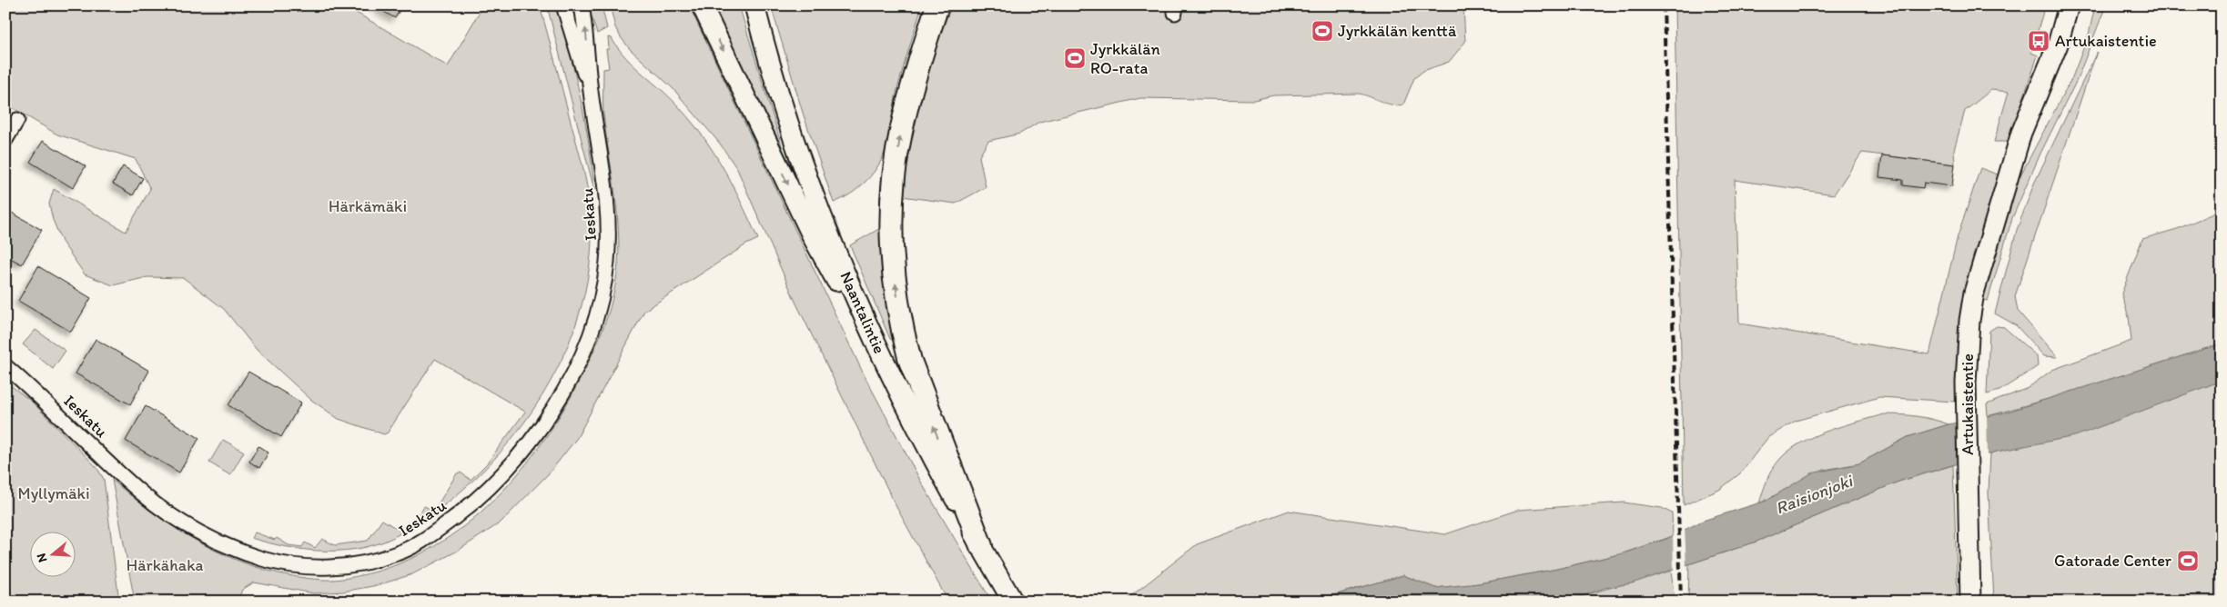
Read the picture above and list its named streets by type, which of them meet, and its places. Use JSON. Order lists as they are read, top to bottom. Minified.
{"streets":{"main road":["Naantalintie","Artukaistentie"],"street":["Ieskatu"]},"water":["Raisionjoki"],"parks":["Härkämäki","Myllymäki","Härkähaka"],"places":{"sports":["Jyrkkälän kenttä","Jyrkkälän RO-rata","Gatorade Center"],"bus stop":["Artukaistentie"]},"north":"left"}
